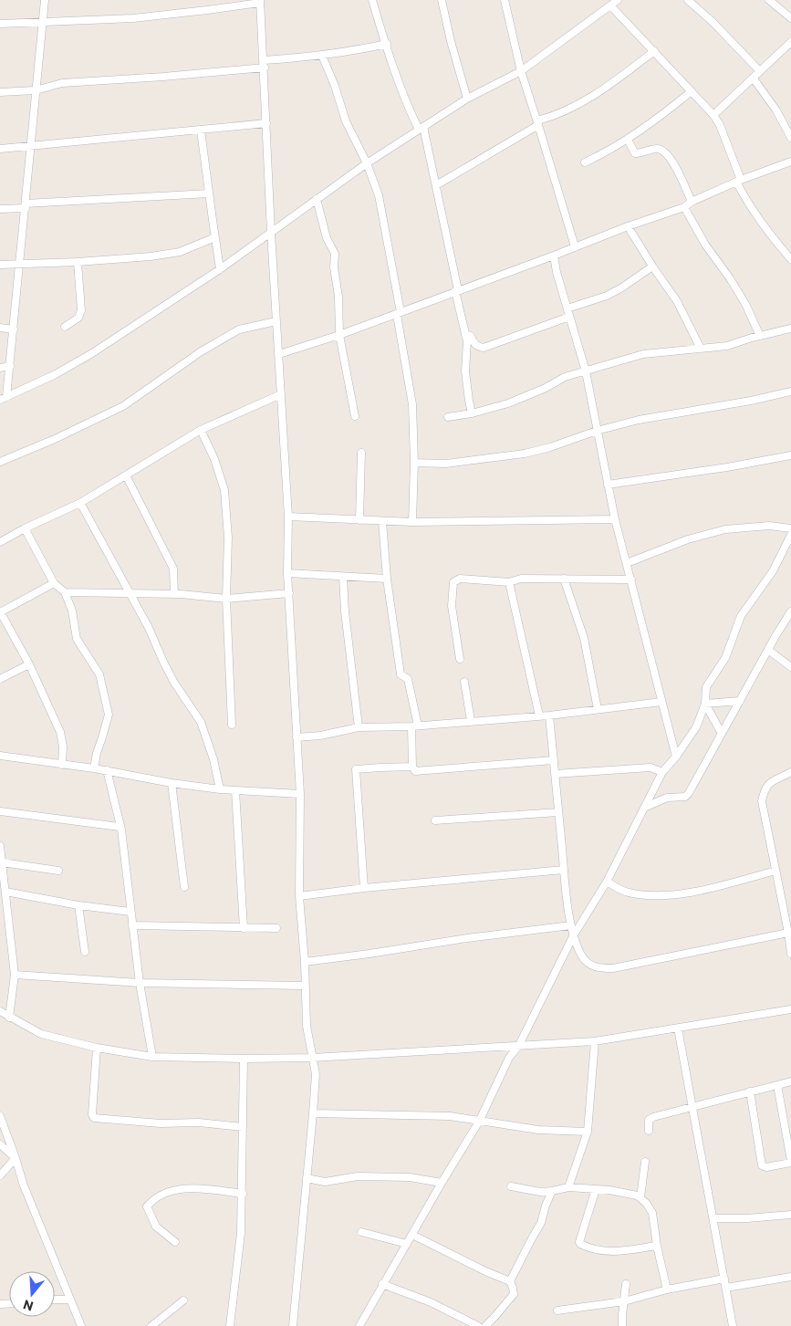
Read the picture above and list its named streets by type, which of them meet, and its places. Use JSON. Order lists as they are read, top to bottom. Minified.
{"north":"bottom"}
